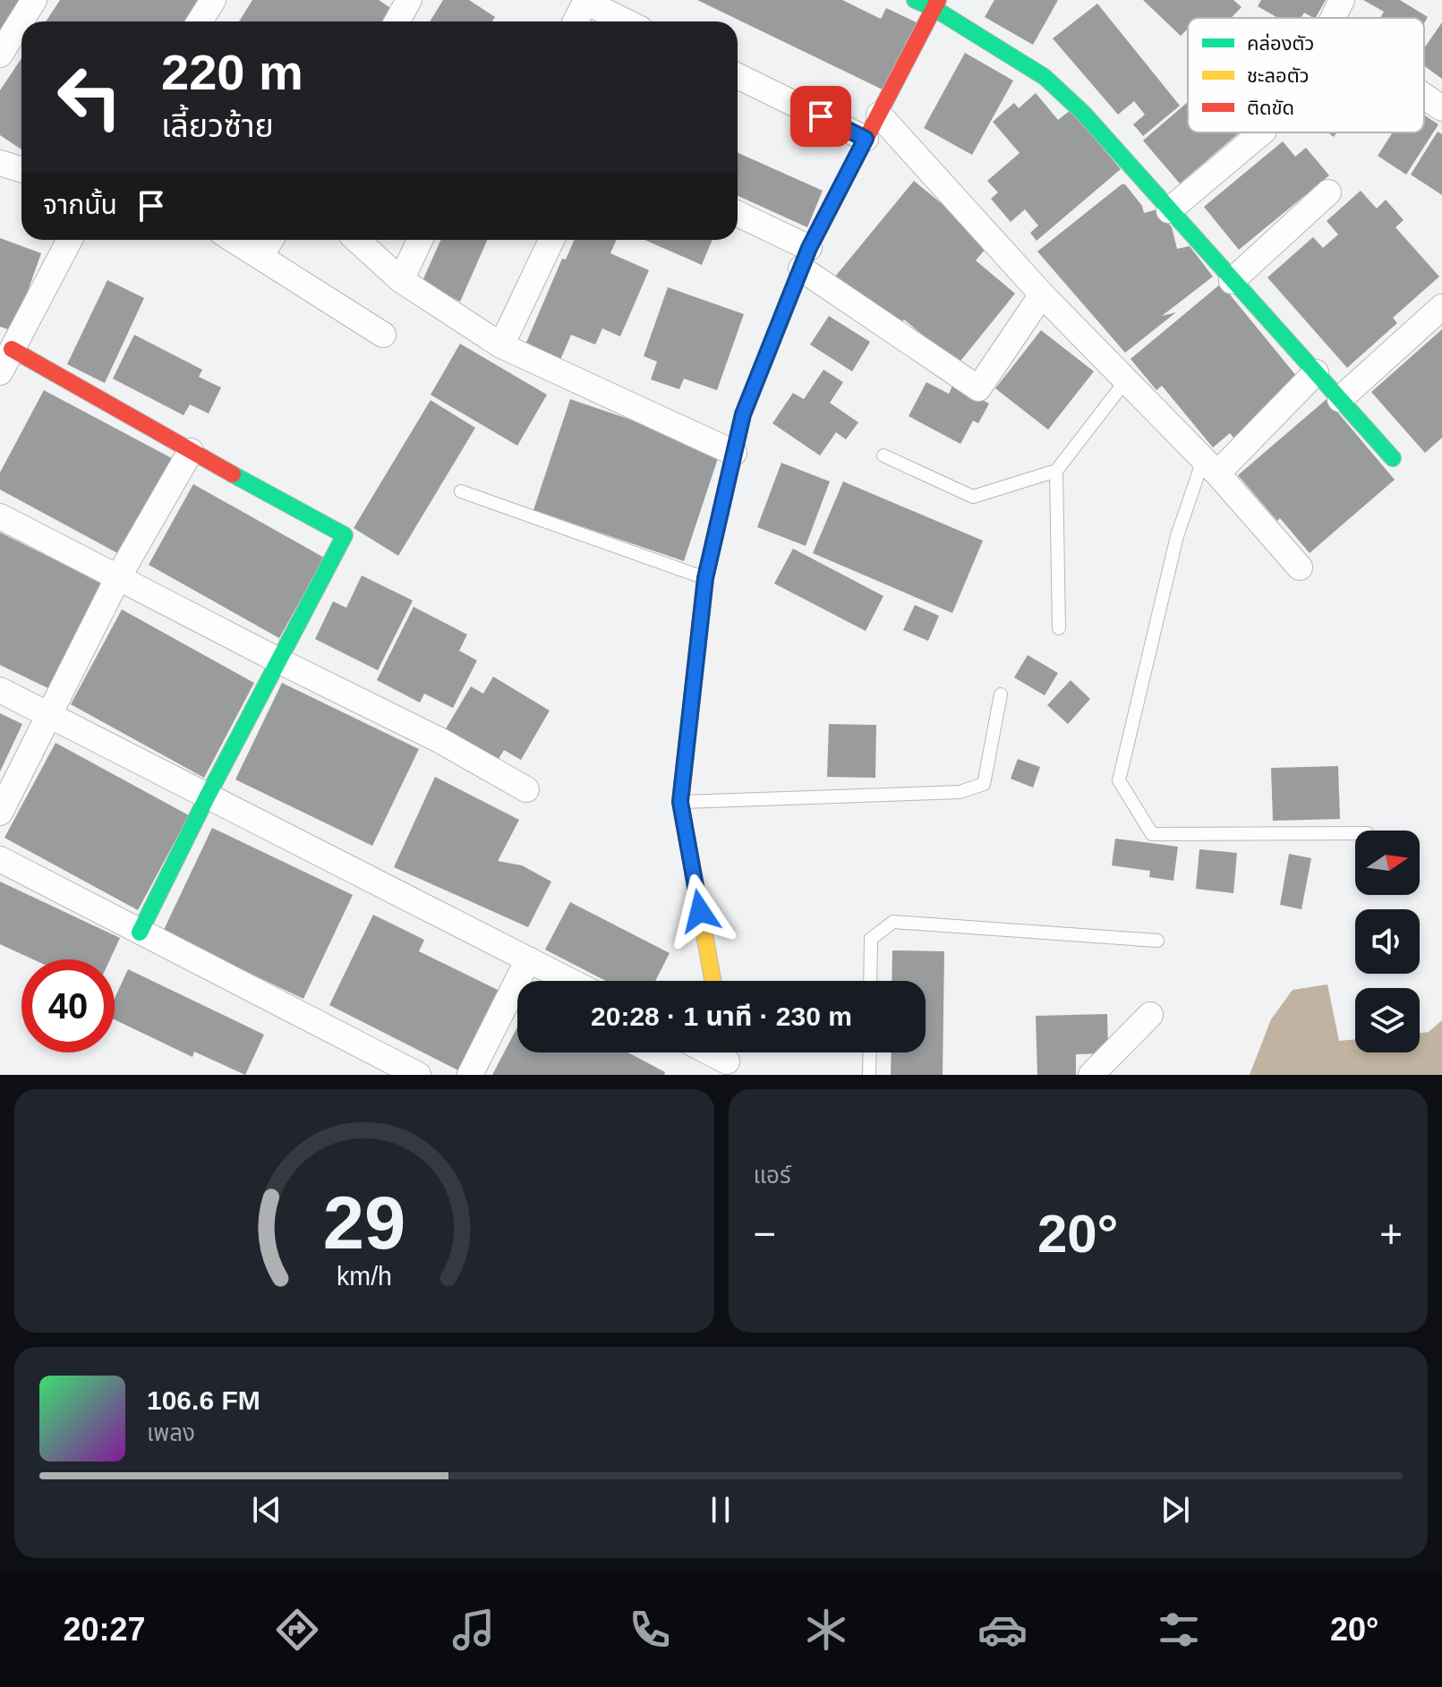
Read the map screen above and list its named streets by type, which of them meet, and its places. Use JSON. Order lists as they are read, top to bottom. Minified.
{"legend":["คล่องตัว","ชะลอตัว","ติดขัด"],"north":"right","page":{"turn":["220 m","เลี้ยวซ้าย"],"then":"จากนั้น","limit":"40","trip":"20:28 · 1 นาที · 230 m","tile":"แอร์","heat":["−","20°","+"],"song":["106.6 FM","เพลง"],"tabs":["20:27","20°"],"gauge":["29","km/h"]}}
